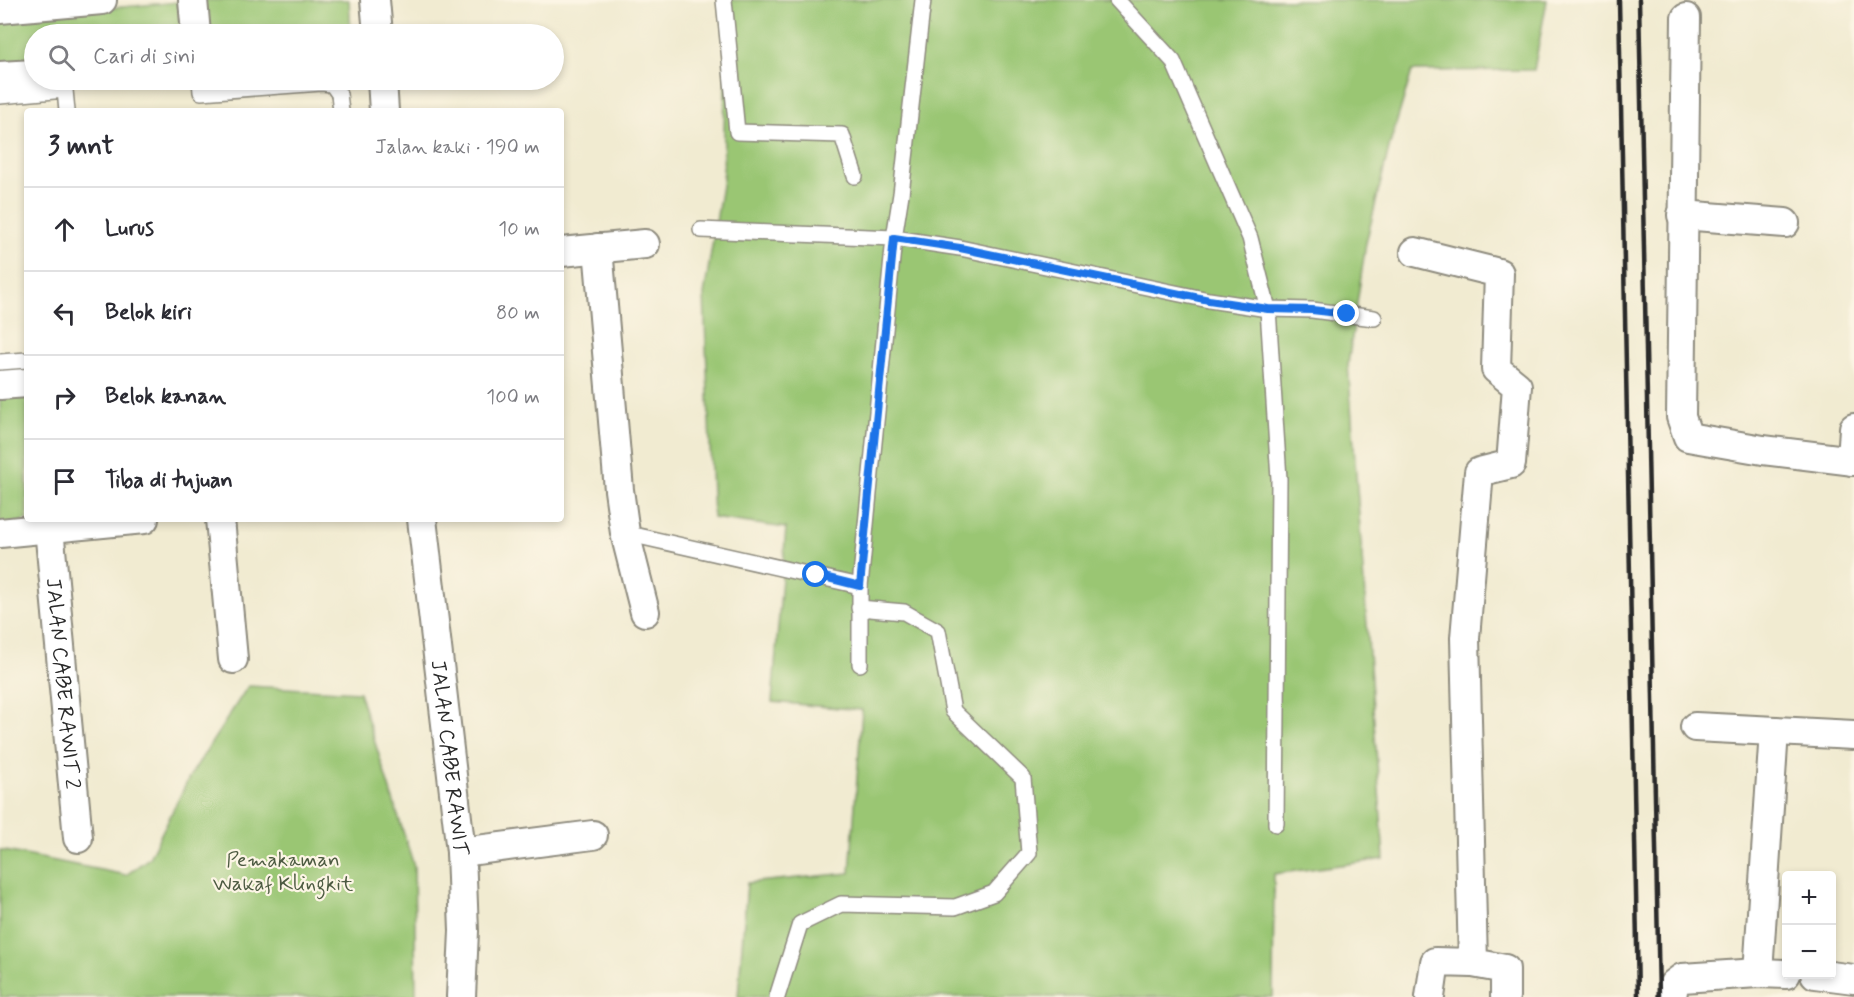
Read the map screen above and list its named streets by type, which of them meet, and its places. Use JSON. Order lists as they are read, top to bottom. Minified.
{"streets":{"street":["JALAN CABE RAWIT 2","JALAN CABE RAWIT"]},"parks":["Pemakaman Wakaf Klingkit"],"page":{"search":"Cari di sini","heading":["3 mnt","Jalan kaki · 190 m"],"list":[["Lurus","10 m"],["Belok kiri","80 m"],["Belok kanan","100 m"],"Tiba di tujuan"],"map_buttons":["+","−"]}}
